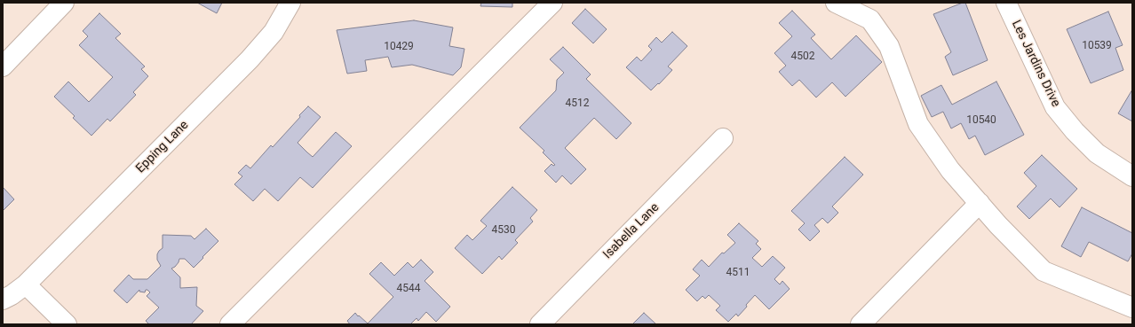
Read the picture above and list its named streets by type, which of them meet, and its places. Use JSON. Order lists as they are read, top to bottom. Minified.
{"streets":{"street":["Les Jardins Drive","Epping Lane","Isabella Lane"]},"house_numbers":["10539","10429","4502","4512","10540","4530","4511","4544"]}
